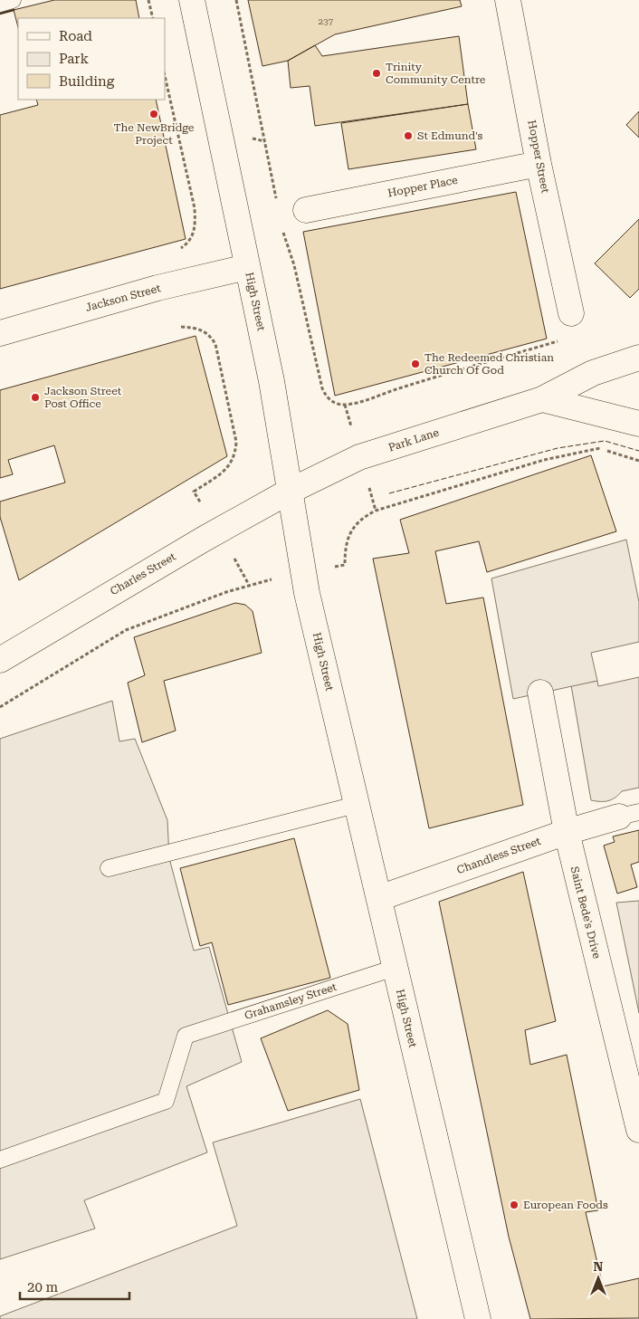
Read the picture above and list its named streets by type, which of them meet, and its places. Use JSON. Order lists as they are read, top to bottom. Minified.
{"streets":{"main road":["Hopper Street","Hopper Place","Jackson Street","High Street","Park Lane","Charles Street","Chandless Street","Saint Bede's Drive"],"lane":["Grahamsley Street"]},"crossings":[["Hopper Street","Hopper Place"],["Jackson Street","High Street"],["High Street","Park Lane"],["High Street","Charles Street"],["High Street","Chandless Street"],["High Street","Grahamsley Street"],["Park Lane","Charles Street"],["Chandless Street","Saint Bede's Drive"]],"places":["Trinity Community Centre","The NewBridge Project","St Edmund's","The Redeemed Christian Church Of God","Jackson Street Post Office","European Foods"],"house_numbers":["237"],"legend":["Road","Park","Building"],"scale_bar":"20 m","north":"top"}
